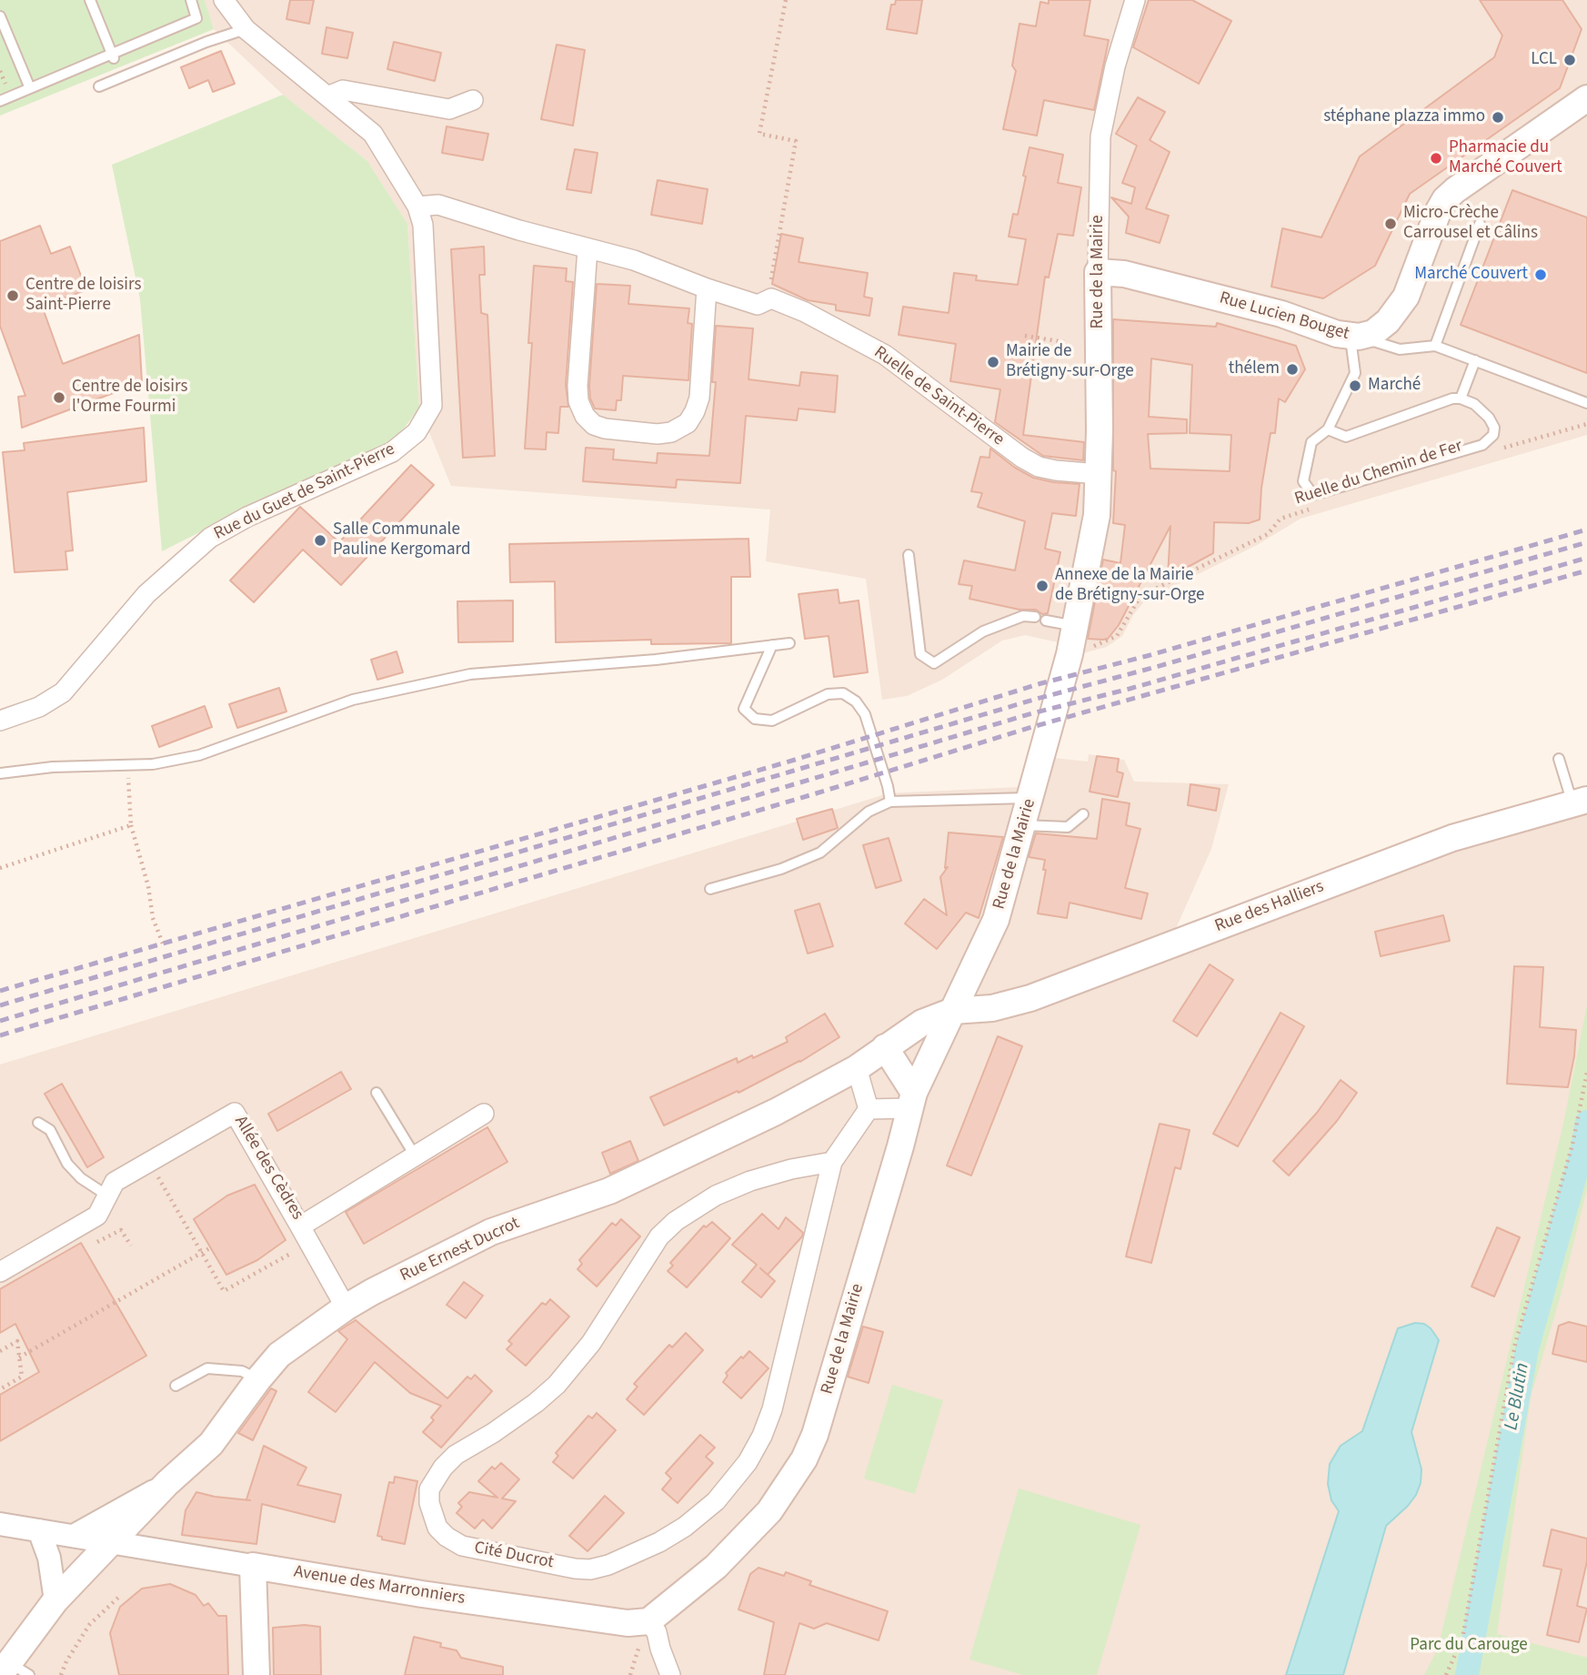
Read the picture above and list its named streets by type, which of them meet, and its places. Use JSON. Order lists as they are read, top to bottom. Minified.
{"streets":{"main road":["Rue de la Mairie","Rue Lucien Bouget","Rue des Halliers","Rue Ernest Ducrot","Avenue des Marronniers"],"street":["Ruelle de Saint-Pierre","Rue du Guet de Saint-Pierre","Allée des Cèdres","Cité Ducrot"],"path":["Ruelle du Chemin de Fer"]},"crossings":[["Rue de la Mairie","Rue Lucien Bouget"],["Rue de la Mairie","Ruelle de Saint-Pierre"],["Rue de la Mairie","Ruelle du Chemin de Fer"],["Rue de la Mairie","Rue des Halliers"],["Rue de la Mairie","Avenue des Marronniers"],["Ruelle de Saint-Pierre","Rue du Guet de Saint-Pierre"],["Rue des Halliers","Rue Ernest Ducrot"],["Rue Ernest Ducrot","Avenue des Marronniers"]],"water":["Le Blutin"],"parks":["Parc du Carouge"],"places":["LCL","stéphane plazza immo","Pharmacie du Marché Couvert","Micro-Crèche Carrousel et Câlins","Marché Couvert","Centre de loisirs Saint-Pierre","Mairie de Brétigny-sur-Orge","thélem","Marché","Centre de loisirs l'Orme Fourmi","Salle Communale Pauline Kergomard","Annexe de la Mairie de Brétigny-sur-Orge"]}
